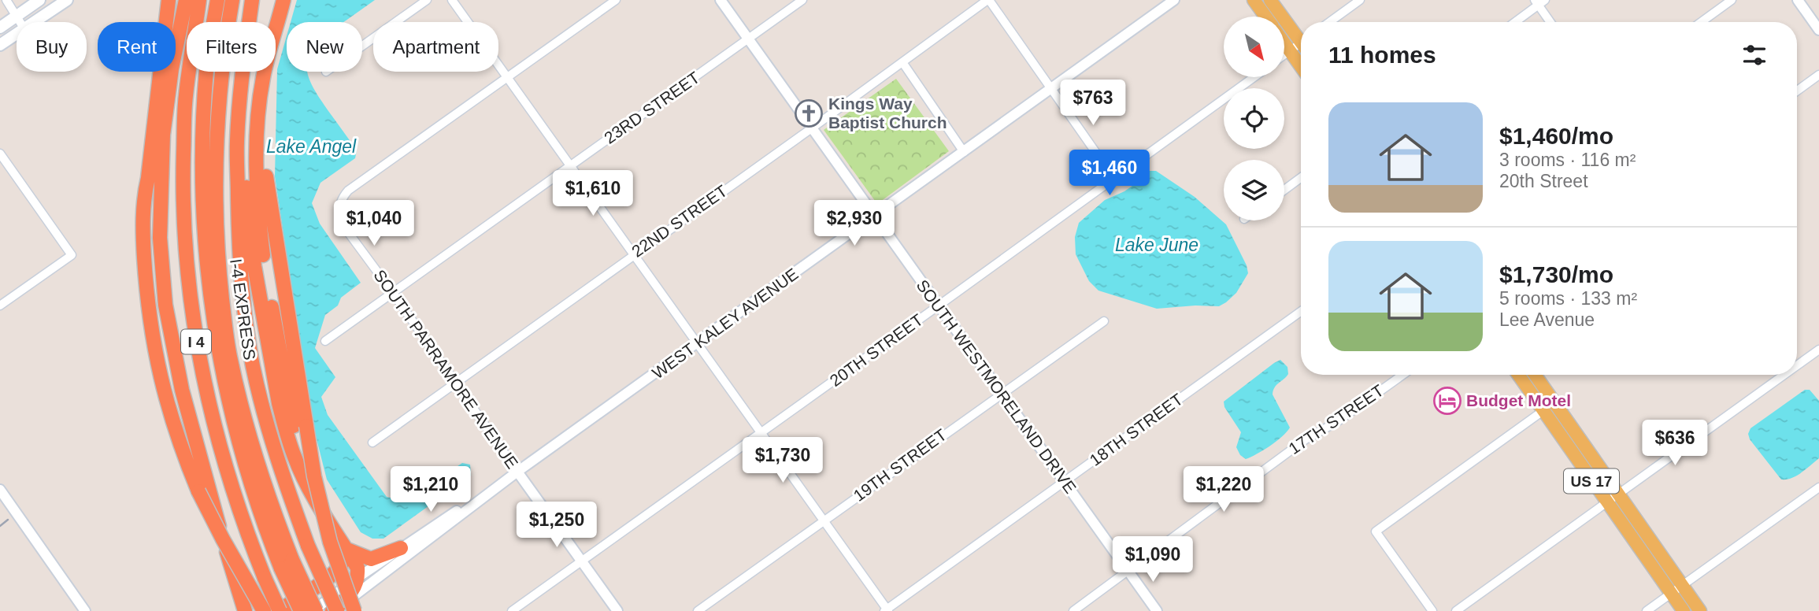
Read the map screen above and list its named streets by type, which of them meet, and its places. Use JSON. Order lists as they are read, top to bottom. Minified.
{"streets":{"highway":["I-4 EXPRESS","I 4"],"main road":["US 17"],"street":["23RD STREET","22ND STREET","WEST KALEY AVENUE","20TH STREET","SOUTH PARRAMORE AVENUE","SOUTH WESTMORELAND DRIVE","17TH STREET","18TH STREET","19TH STREET"]},"crossings":[["23RD STREET","SOUTH PARRAMORE AVENUE"],["23RD STREET","SOUTH WESTMORELAND DRIVE"],["22ND STREET","SOUTH PARRAMORE AVENUE"],["22ND STREET","SOUTH WESTMORELAND DRIVE"],["WEST KALEY AVENUE","SOUTH PARRAMORE AVENUE"],["WEST KALEY AVENUE","SOUTH WESTMORELAND DRIVE"],["20TH STREET","SOUTH PARRAMORE AVENUE"],["20TH STREET","SOUTH WESTMORELAND DRIVE"],["SOUTH WESTMORELAND DRIVE","17TH STREET"],["SOUTH WESTMORELAND DRIVE","18TH STREET"],["SOUTH WESTMORELAND DRIVE","19TH STREET"]],"water":["Lake Angel","Lake June"],"places":{"church":["Kings Way Baptist Church"],"hotel":["Budget Motel"]},"north":"bottom right","page":{"chip":["Buy","Rent","Filters","New","Apartment"],"heading":"11 homes","price":["$763","$1,460","$1,610","$1,040","$2,930","$636","$1,730","$1,210","$1,220","$1,250","$1,090"],"list":[{"name":"$1,460/mo","note":"3 rooms · 116 m² · 20th Street"},{"name":"$1,730/mo","note":"5 rooms · 133 m² · Lee Avenue"}]}}
